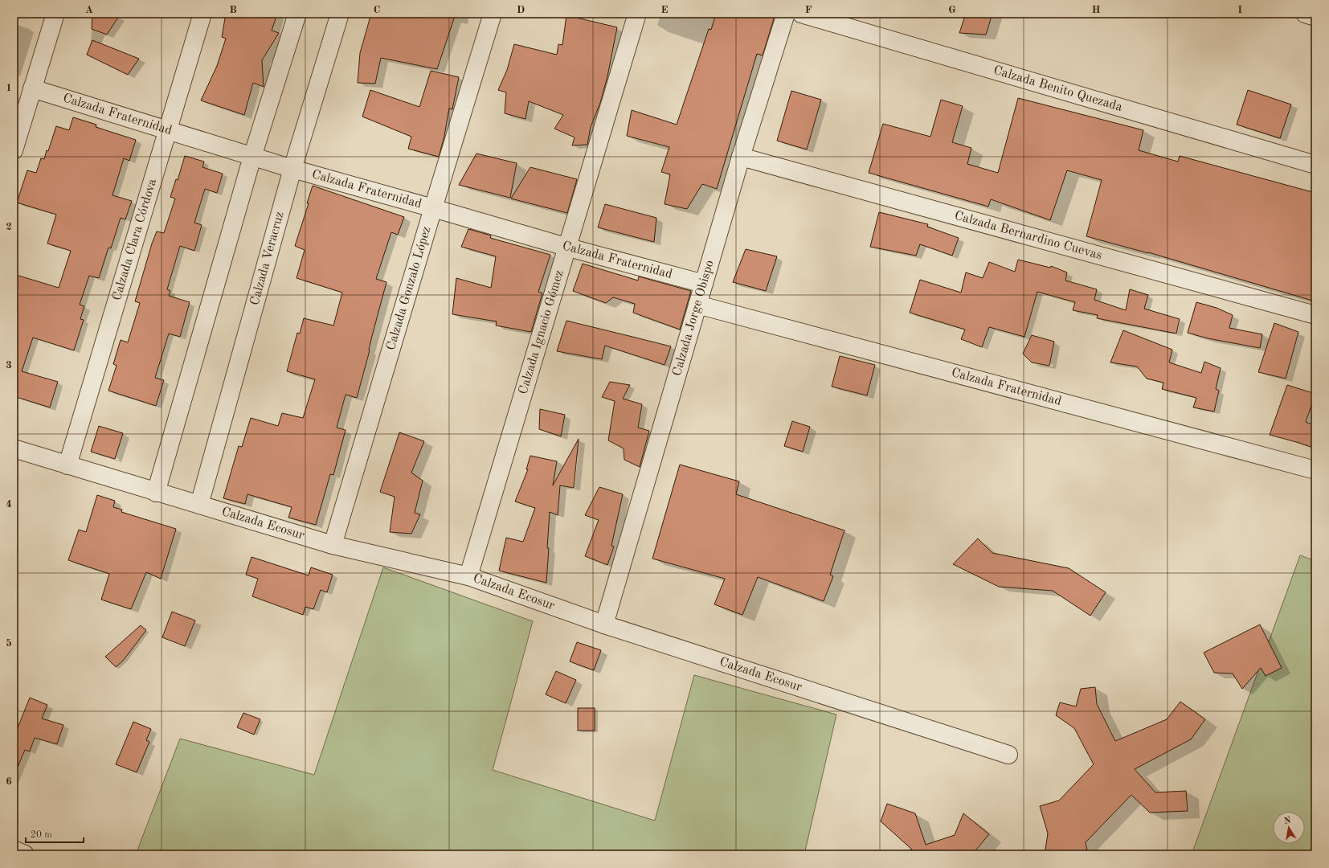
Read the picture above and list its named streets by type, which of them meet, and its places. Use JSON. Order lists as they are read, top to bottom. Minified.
{"streets":{"street":["Calzada Benito Quezada","Calzada Fraternidad","Calzada Bernardino Cuevas","Calzada Clara Córdova","Calzada Veracruz","Calzada Gonzalo López","Calzada Jorge Obispo","Calzada Ignacio Gómez","Calzada Ecosur"]},"crossings":[["Calzada Fraternidad","Calzada Clara Córdova"],["Calzada Fraternidad","Calzada Veracruz"],["Calzada Fraternidad","Calzada Gonzalo López"],["Calzada Fraternidad","Calzada Jorge Obispo"],["Calzada Fraternidad","Calzada Ignacio Gómez"],["Calzada Bernardino Cuevas","Calzada Jorge Obispo"],["Calzada Clara Córdova","Calzada Ecosur"],["Calzada Veracruz","Calzada Ecosur"],["Calzada Gonzalo López","Calzada Ecosur"],["Calzada Jorge Obispo","Calzada Ecosur"],["Calzada Ignacio Gómez","Calzada Ecosur"]],"scale_bar":"20 m","north":"top","grid":{"columns":["A","B","C","D","E","F","G","H","I"],"rows":["1","2","3","4","5","6"]}}
